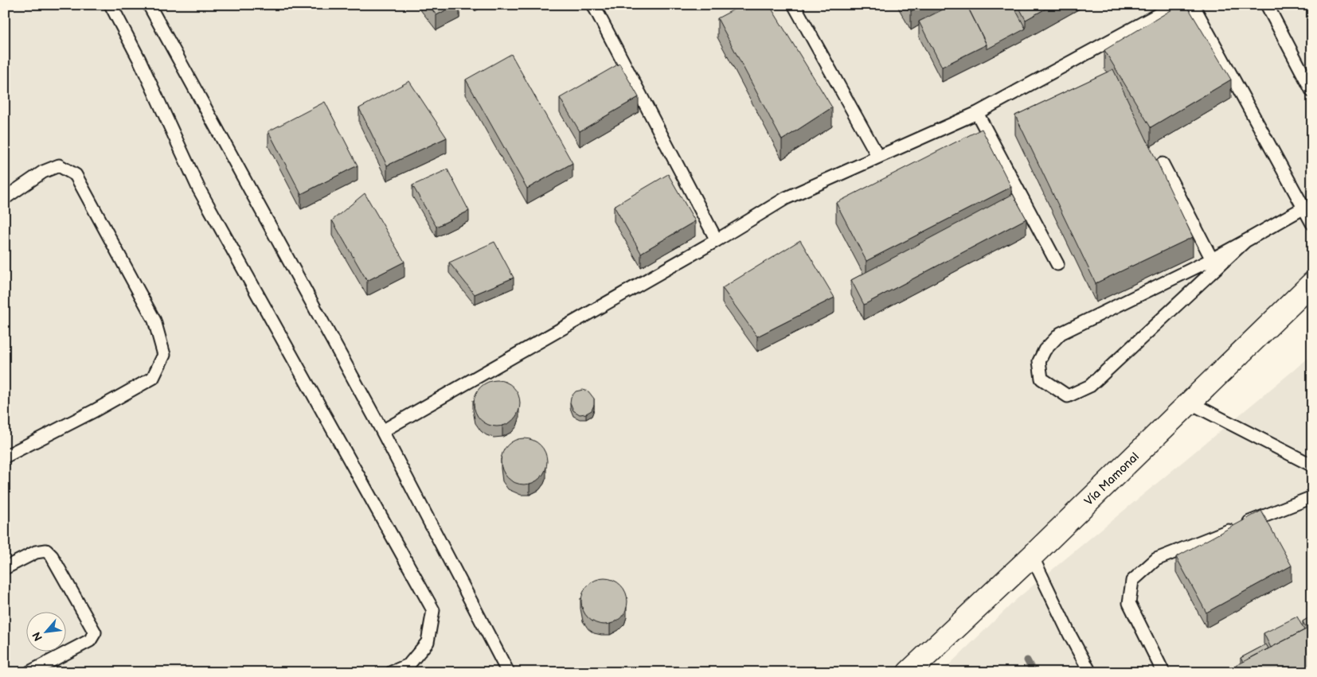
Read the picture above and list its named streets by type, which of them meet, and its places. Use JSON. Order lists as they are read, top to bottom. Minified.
{"streets":{"street":["Vía Mamonal"]},"north":"bottom left"}
